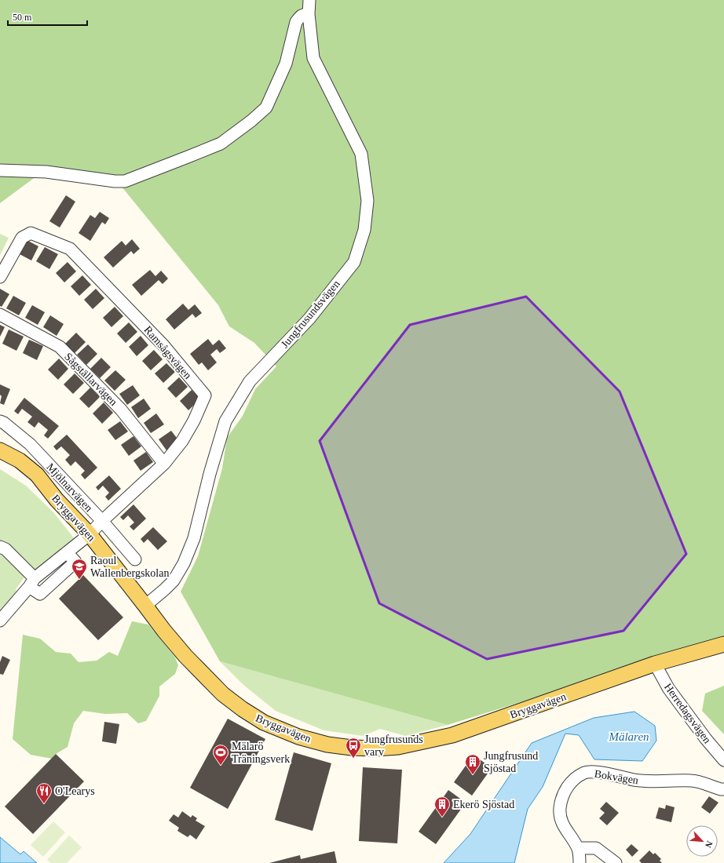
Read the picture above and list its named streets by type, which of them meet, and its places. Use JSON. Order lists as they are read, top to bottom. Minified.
{"streets":{"main road":["Bryggavägen"],"street":["Jungfrusundsvägen","Ramsågsvägen","Sågställarvägen","Mjölnarvägen","Herredagsvägen","Bokvägen"]},"crossings":[["Jungfrusundsvägen","Bryggavägen"],["Ramsågsvägen","Sågställarvägen"],["Ramsågsvägen","Mjölnarvägen"],["Ramsågsvägen","Bryggavägen"],["Bryggavägen","Herredagsvägen"]],"water":["Mälaren"],"places":{"school or university":["Raoul Wallenbergskolan"],"bus stop":["Jungfrusunds varv"],"sports":["Mälarö Träningsverk"],"building":["Jungfrusund Sjöstad","Ekerö Sjöstad"],"restaurant":["O'Learys"]},"scale_bar":"50 m","north":"bottom right"}
